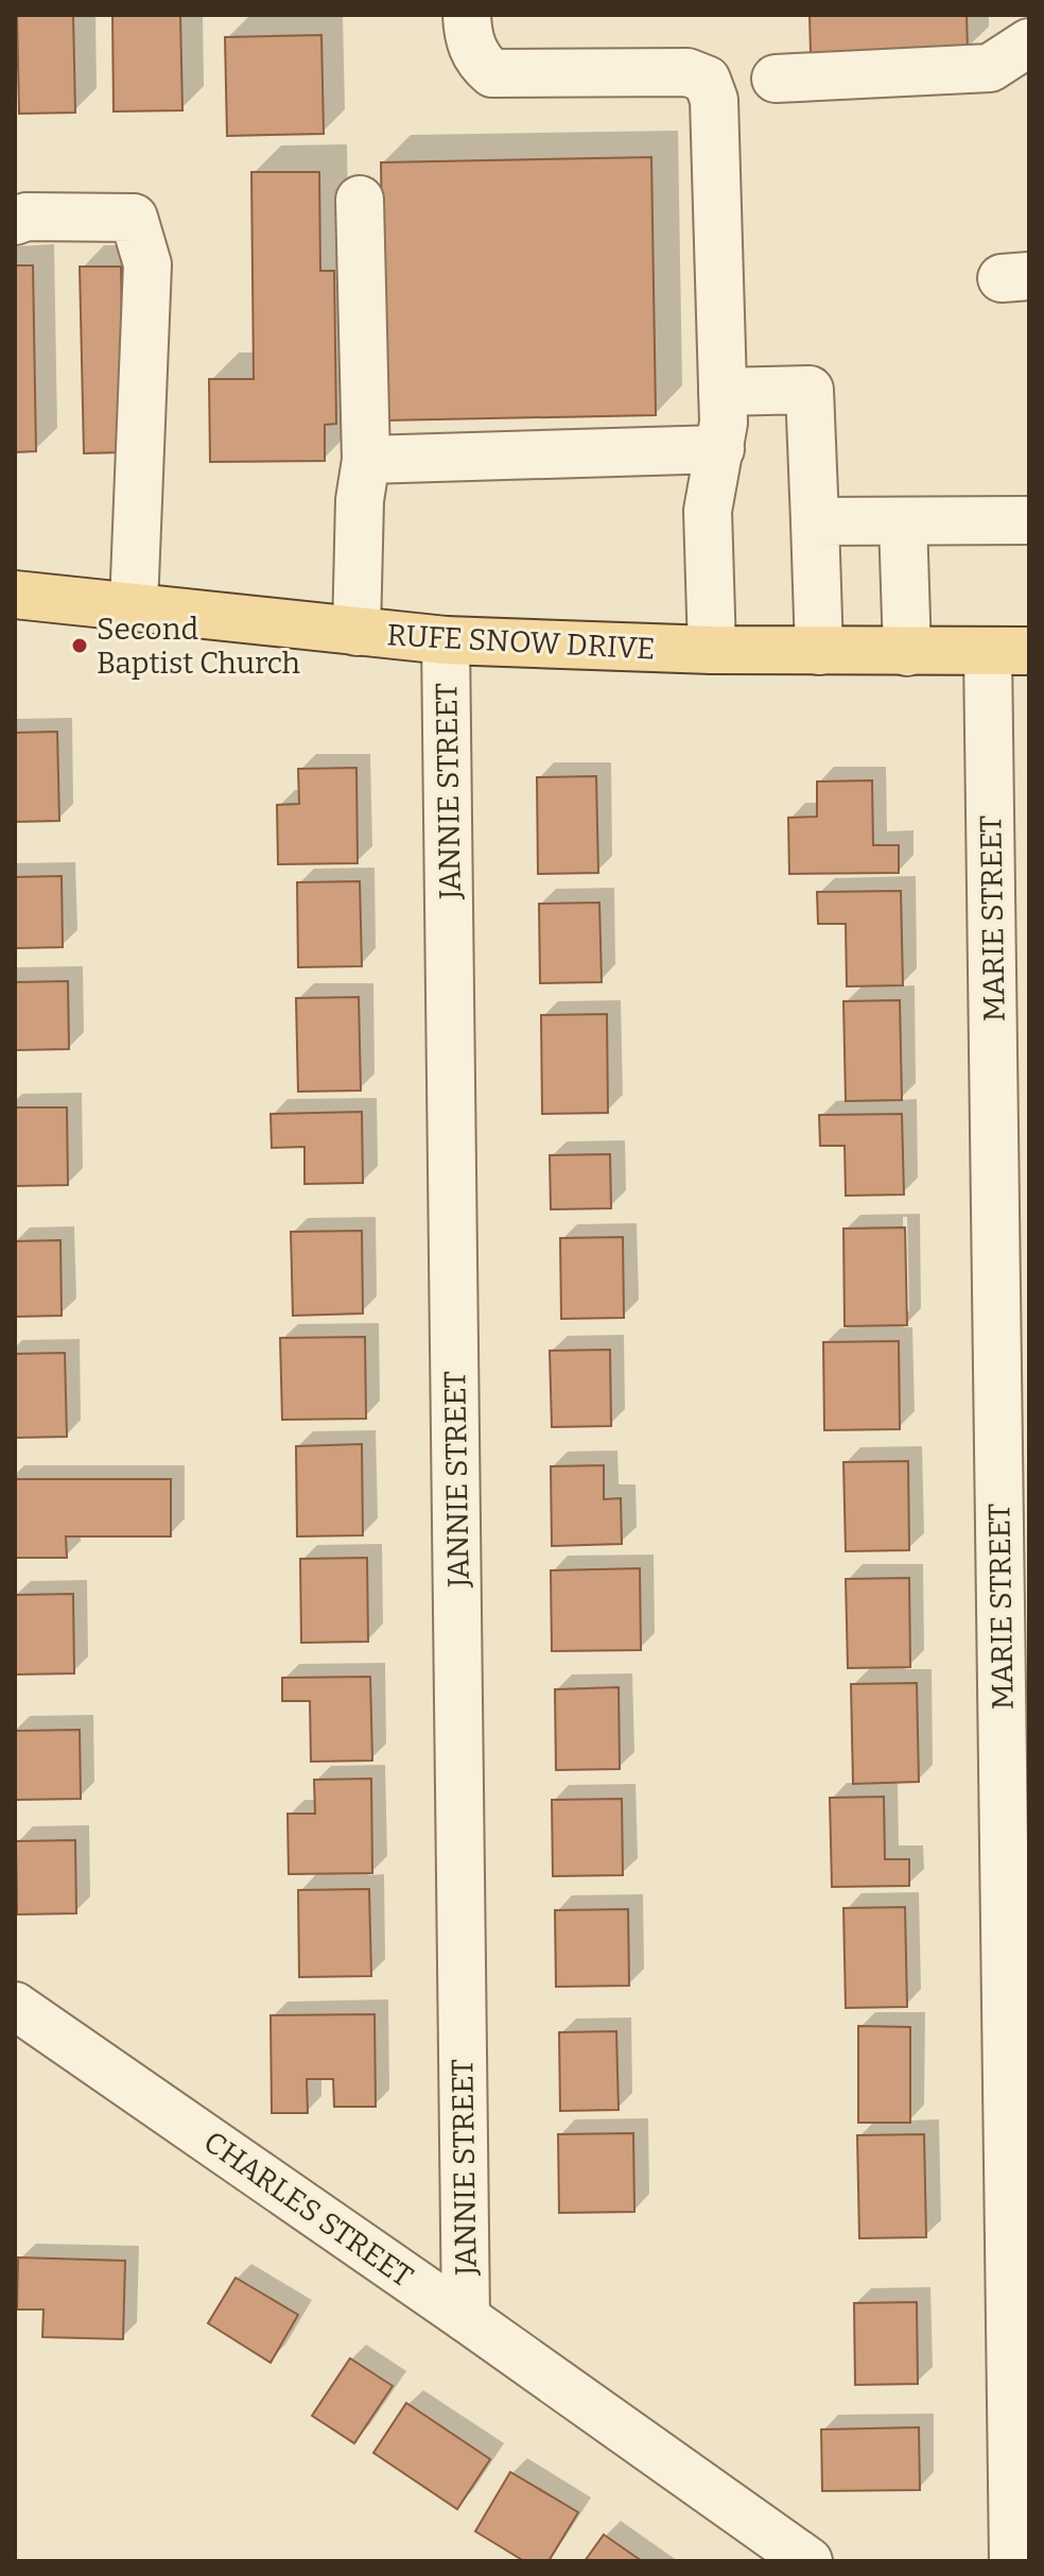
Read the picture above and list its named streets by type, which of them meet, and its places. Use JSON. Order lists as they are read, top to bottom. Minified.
{"streets":{"main road":["RUFE SNOW DRIVE"],"street":["JANNIE STREET","MARIE STREET","CHARLES STREET"]},"crossings":[["RUFE SNOW DRIVE","JANNIE STREET"],["RUFE SNOW DRIVE","MARIE STREET"],["JANNIE STREET","CHARLES STREET"]],"places":["Second Baptist Church"]}
